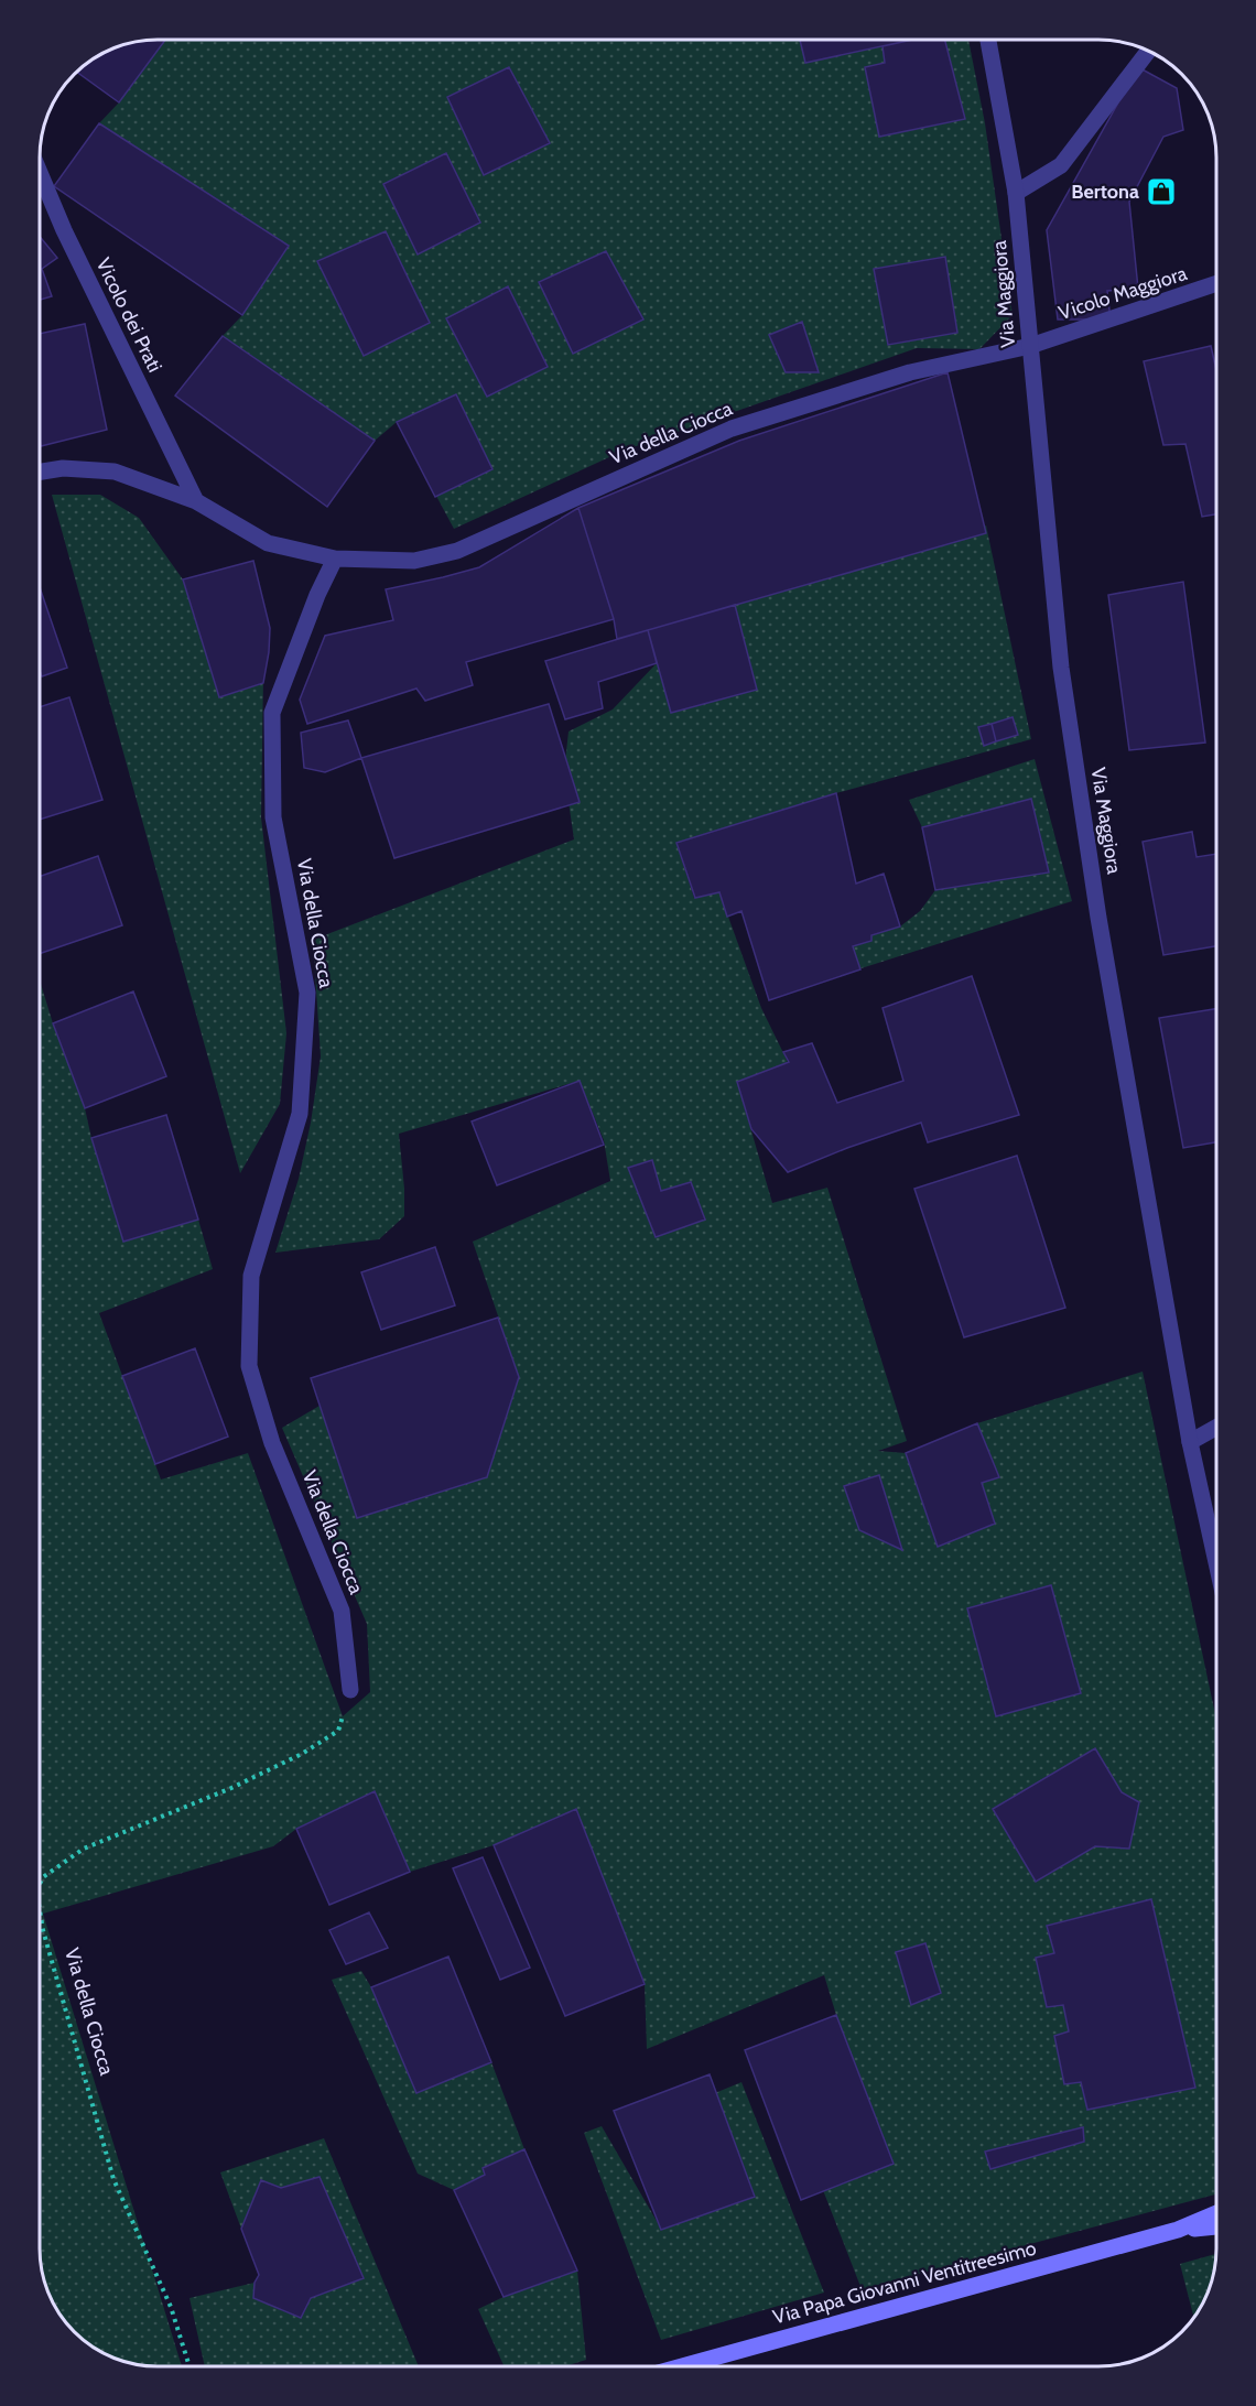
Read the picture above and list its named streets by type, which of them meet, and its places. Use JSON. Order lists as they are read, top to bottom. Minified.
{"streets":{"main road":["Via Papa Giovanni Ventitreesimo"],"street":["Vicolo Maggiora","Via Maggiora","Vicolo dei Prati","Via della Ciocca"]},"crossings":[["Vicolo Maggiora","Via Maggiora"],["Vicolo Maggiora","Via della Ciocca"],["Via Maggiora","Via della Ciocca"],["Vicolo dei Prati","Via della Ciocca"]],"places":{"shop":["Bertona"]}}
